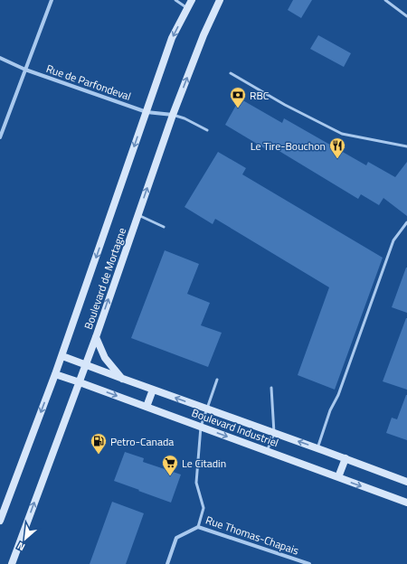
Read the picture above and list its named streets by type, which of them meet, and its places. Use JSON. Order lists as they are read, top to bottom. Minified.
{"streets":{"main road":["Boulevard de Mortagne","Boulevard Industriel"],"street":["Rue de Parfondeval","Rue Thomas-Chapais"]},"crossings":[["Rue de Parfondeval","Boulevard de Mortagne"],["Boulevard de Mortagne","Boulevard Industriel"]],"places":{"bank":["RBC"],"restaurant":["Le Tire-Bouchon"],"fuel station":["Petro-Canada"],"supermarket":["Le Citadin"]},"north":"bottom left"}
